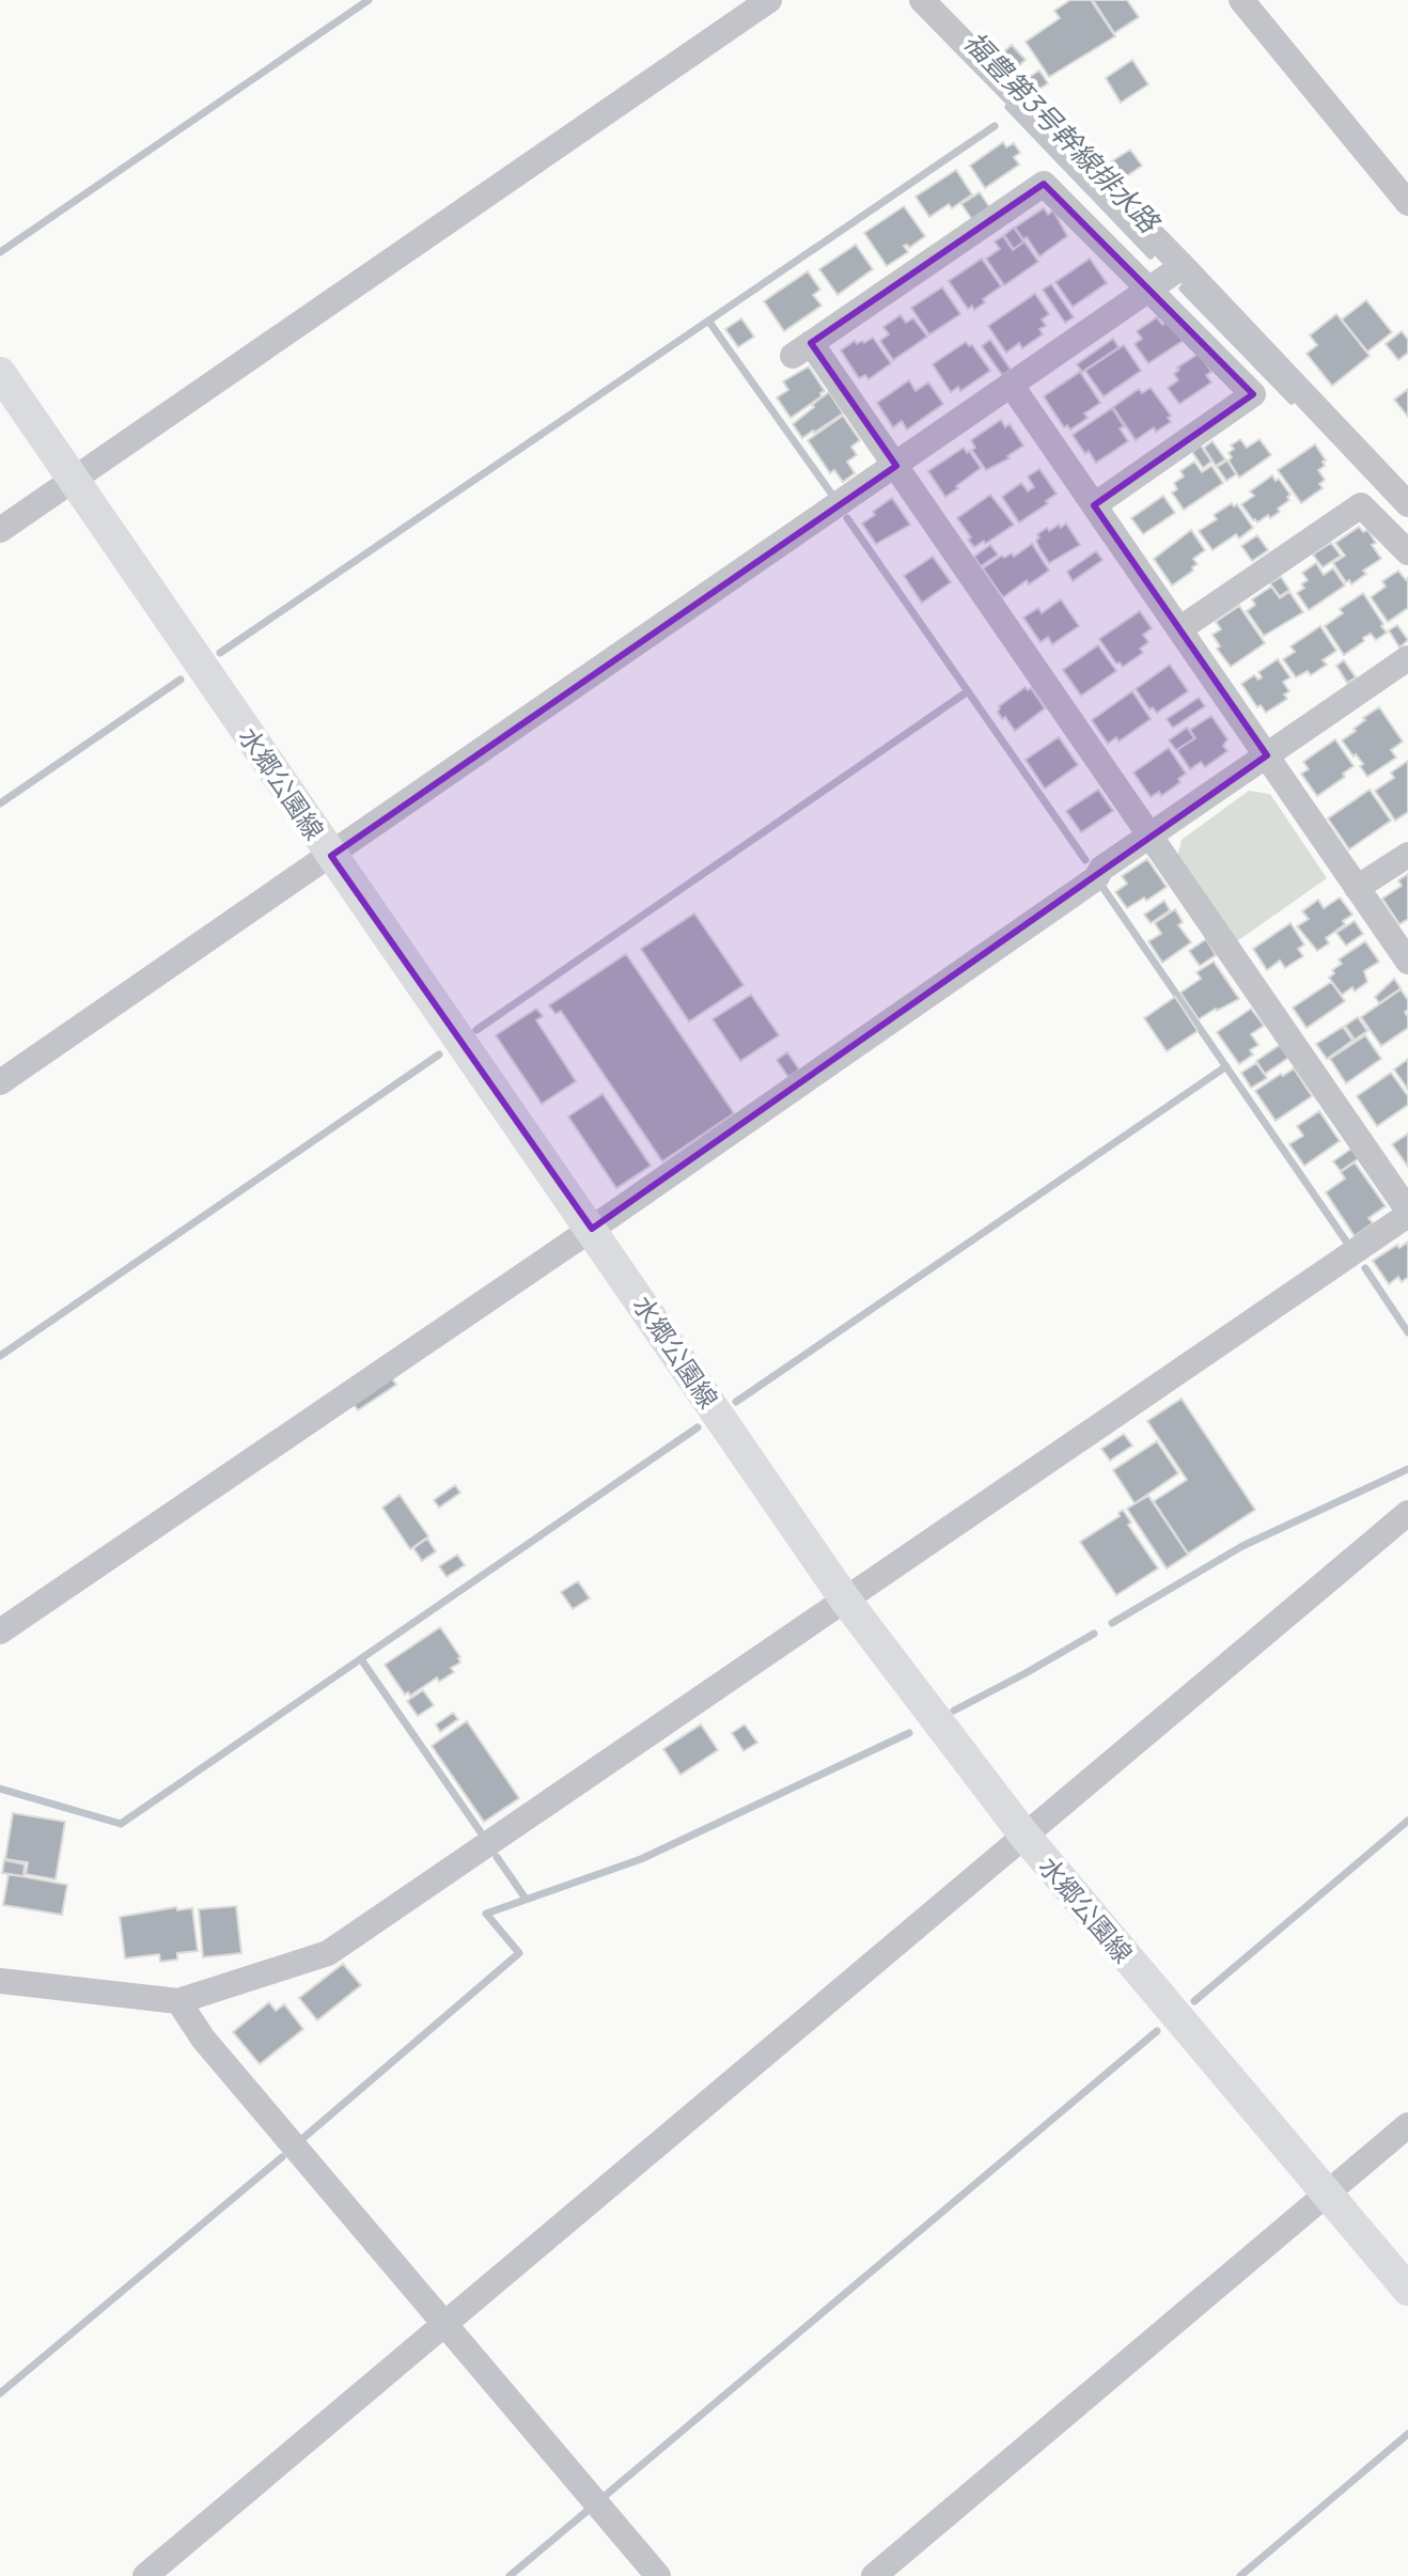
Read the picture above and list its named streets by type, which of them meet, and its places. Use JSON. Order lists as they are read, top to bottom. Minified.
{"streets":{"main road":["水郷公園線"]},"water":["福豊第3号幹線排水路"]}
